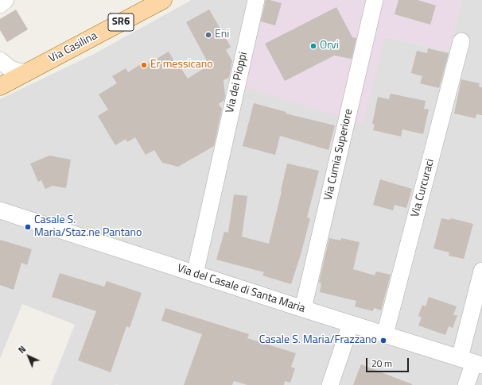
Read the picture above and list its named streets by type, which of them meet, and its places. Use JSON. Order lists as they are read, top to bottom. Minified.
{"streets":{"main road":["SR6","Via Casilina"],"street":["Via dei Pioppi","Via Cumia Superiore","Via Curcuraci","Via del Casale di Santa Maria"]},"crossings":[["Via dei Pioppi","Via del Casale di Santa Maria"],["Via Cumia Superiore","Via del Casale di Santa Maria"],["Via Curcuraci","Via del Casale di Santa Maria"]],"places":["Eni","Orvi","Er messicano","Casale S. Maria/Staz.ne Pantano","Casale S. Maria/Frazzano"],"scale_bar":"20 m","north":"top left"}
